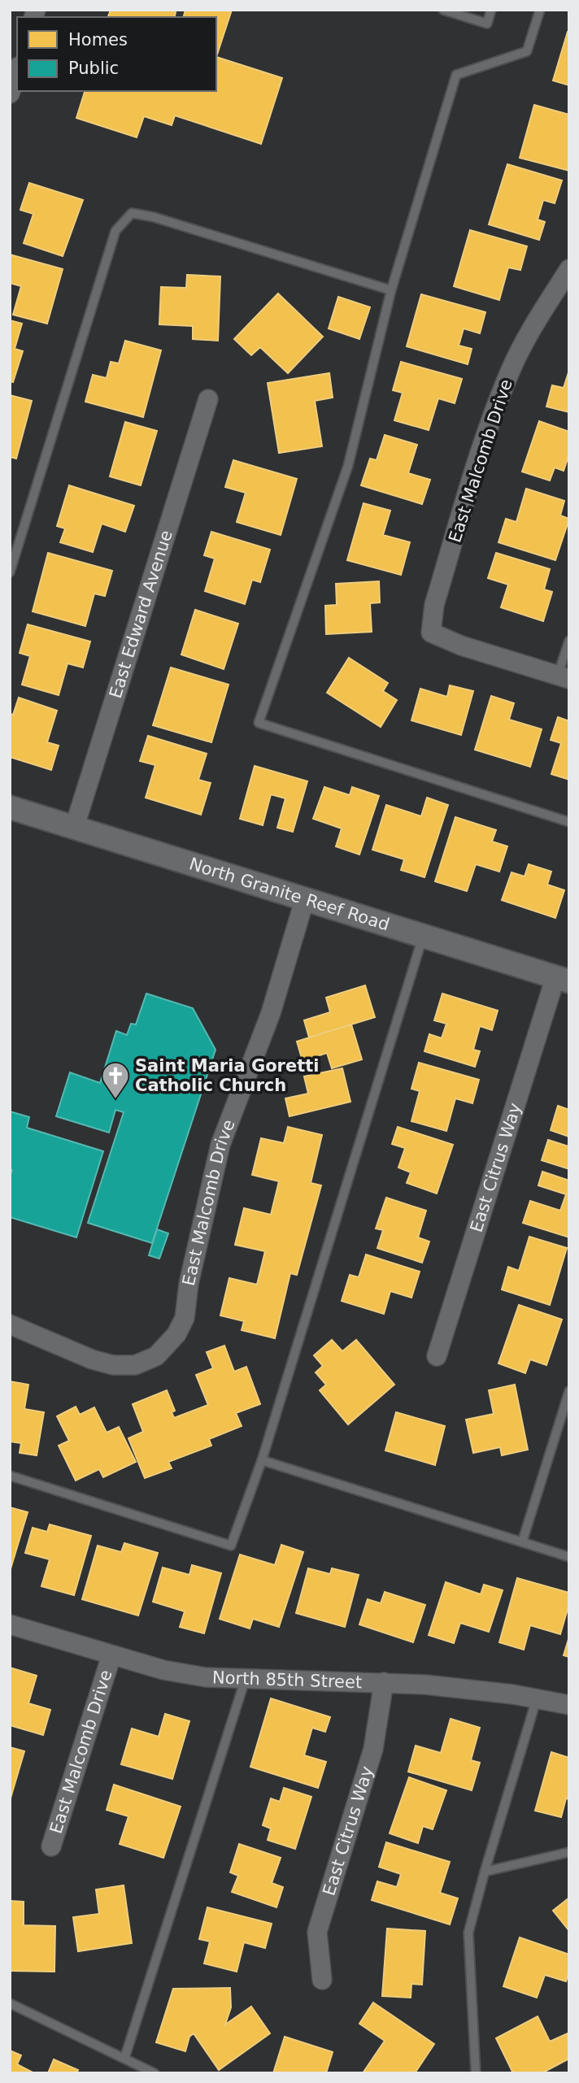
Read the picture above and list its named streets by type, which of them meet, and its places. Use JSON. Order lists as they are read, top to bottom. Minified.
{"streets":{"street":["East Malcomb Drive","East Edward Avenue","North Granite Reef Road","East Citrus Way","North 85th Street"]},"crossings":[["East Malcomb Drive","North Granite Reef Road"],["East Malcomb Drive","North 85th Street"],["East Edward Avenue","North Granite Reef Road"],["North Granite Reef Road","East Citrus Way"],["East Citrus Way","North 85th Street"]],"places":{"church":["Saint Maria Goretti Catholic Church"]},"legend":["Homes","Public"]}
